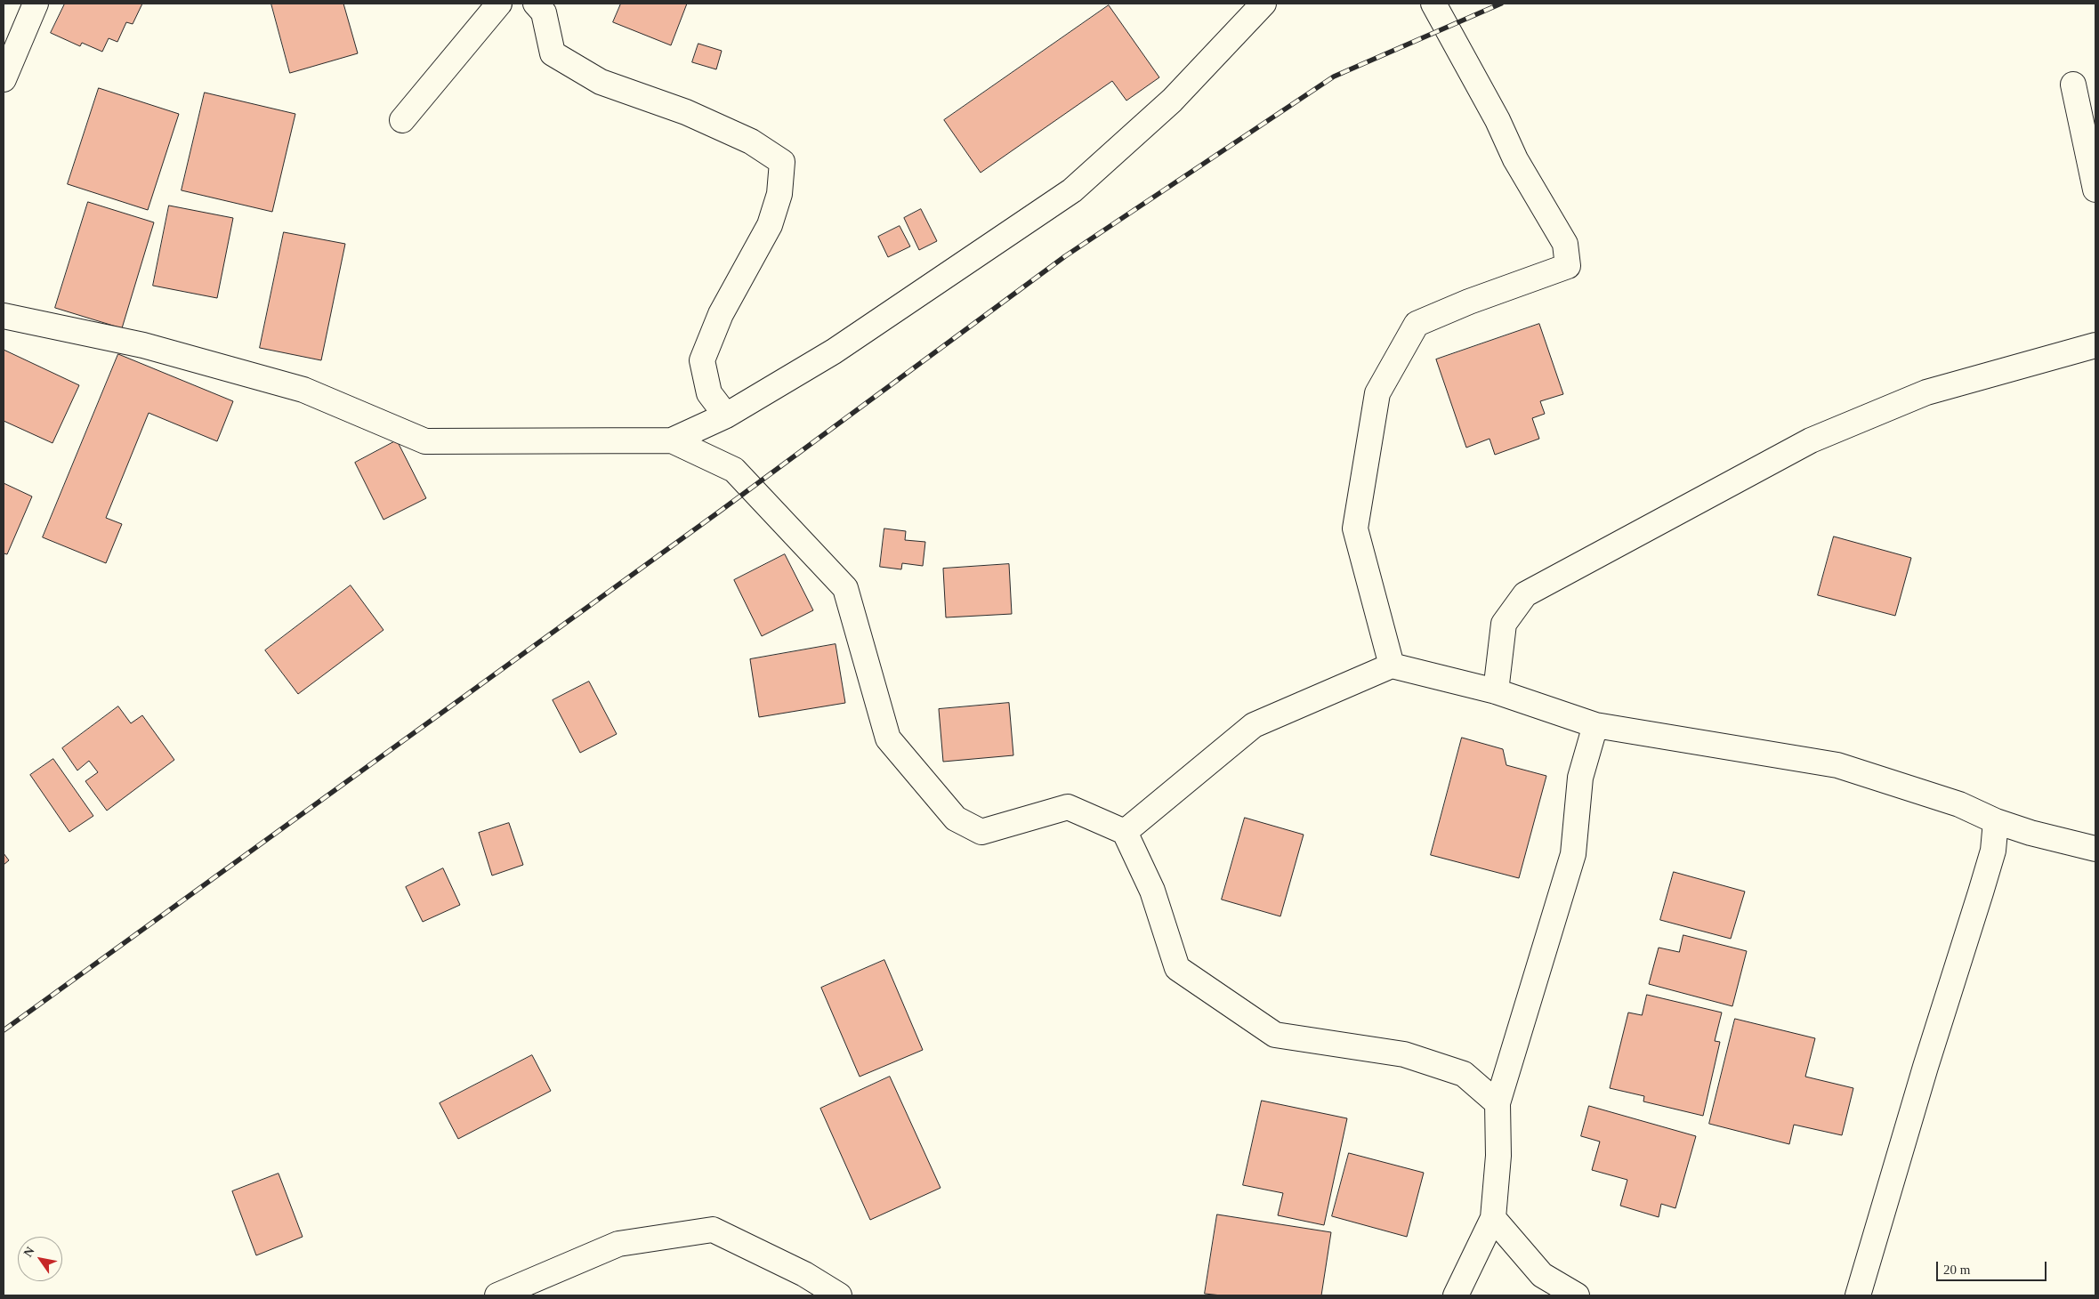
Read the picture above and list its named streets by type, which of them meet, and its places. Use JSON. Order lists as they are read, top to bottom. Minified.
{"scale_bar":"20 m","north":"top left"}
